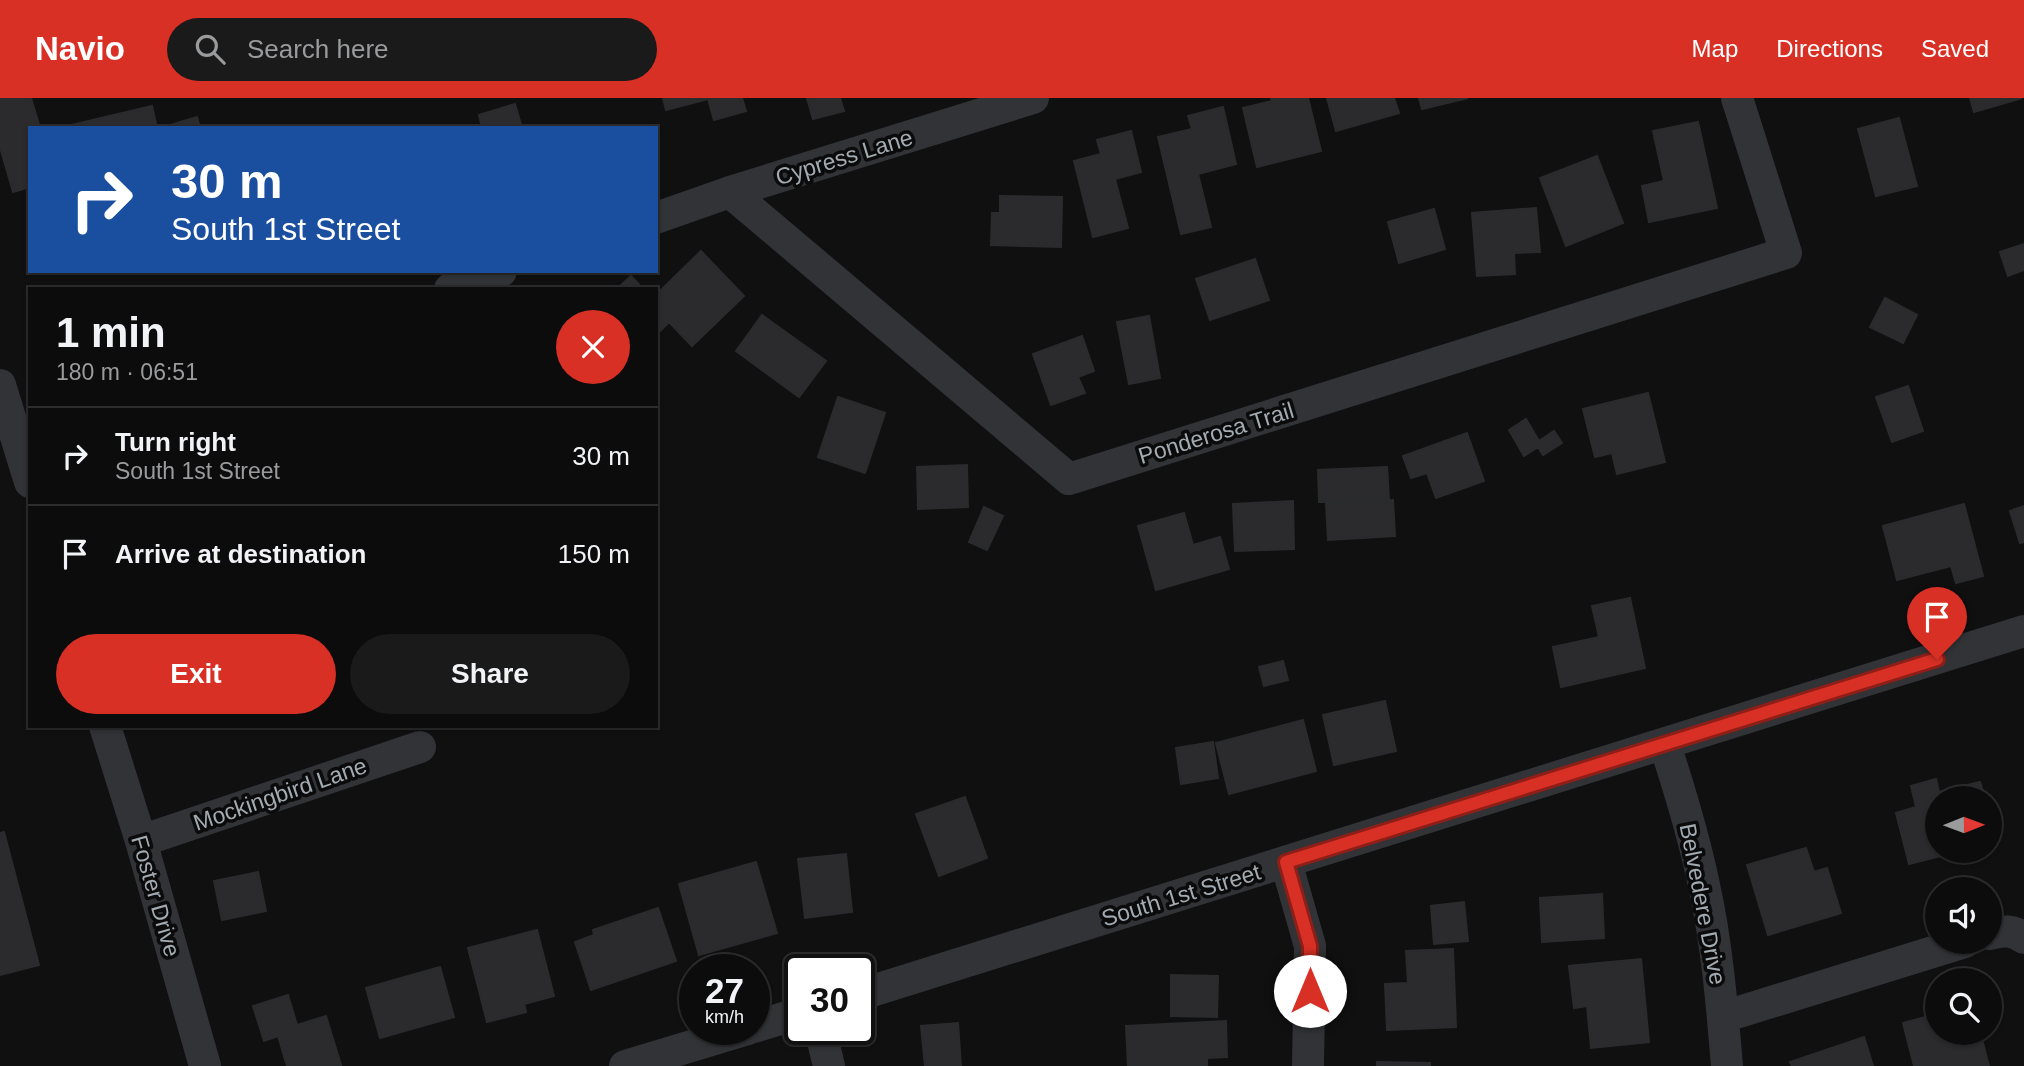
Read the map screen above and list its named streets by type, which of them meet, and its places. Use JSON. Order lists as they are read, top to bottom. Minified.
{"streets":{"street":["Cypress Lane","Ponderosa Trail","Mockingbird Lane","South 1st Street","Foster Drive","Belvedere Drive"]},"crossings":[["Cypress Lane","Ponderosa Trail"],["Mockingbird Lane","Foster Drive"],["South 1st Street","Belvedere Drive"]],"north":"right","page":{"header":"Navio","search":"Search here","nav":["Map","Directions","Saved"],"turn":["30 m","South 1st Street"],"heading":["1 min","180 m · 06:51"],"list":[{"name":"Turn right","note":"South 1st Street","value":"30 m"},{"name":"Arrive at destination","value":"150 m"}],"buttons":["Exit","Share"],"speed":"27 km/h","limit":"30"}}
